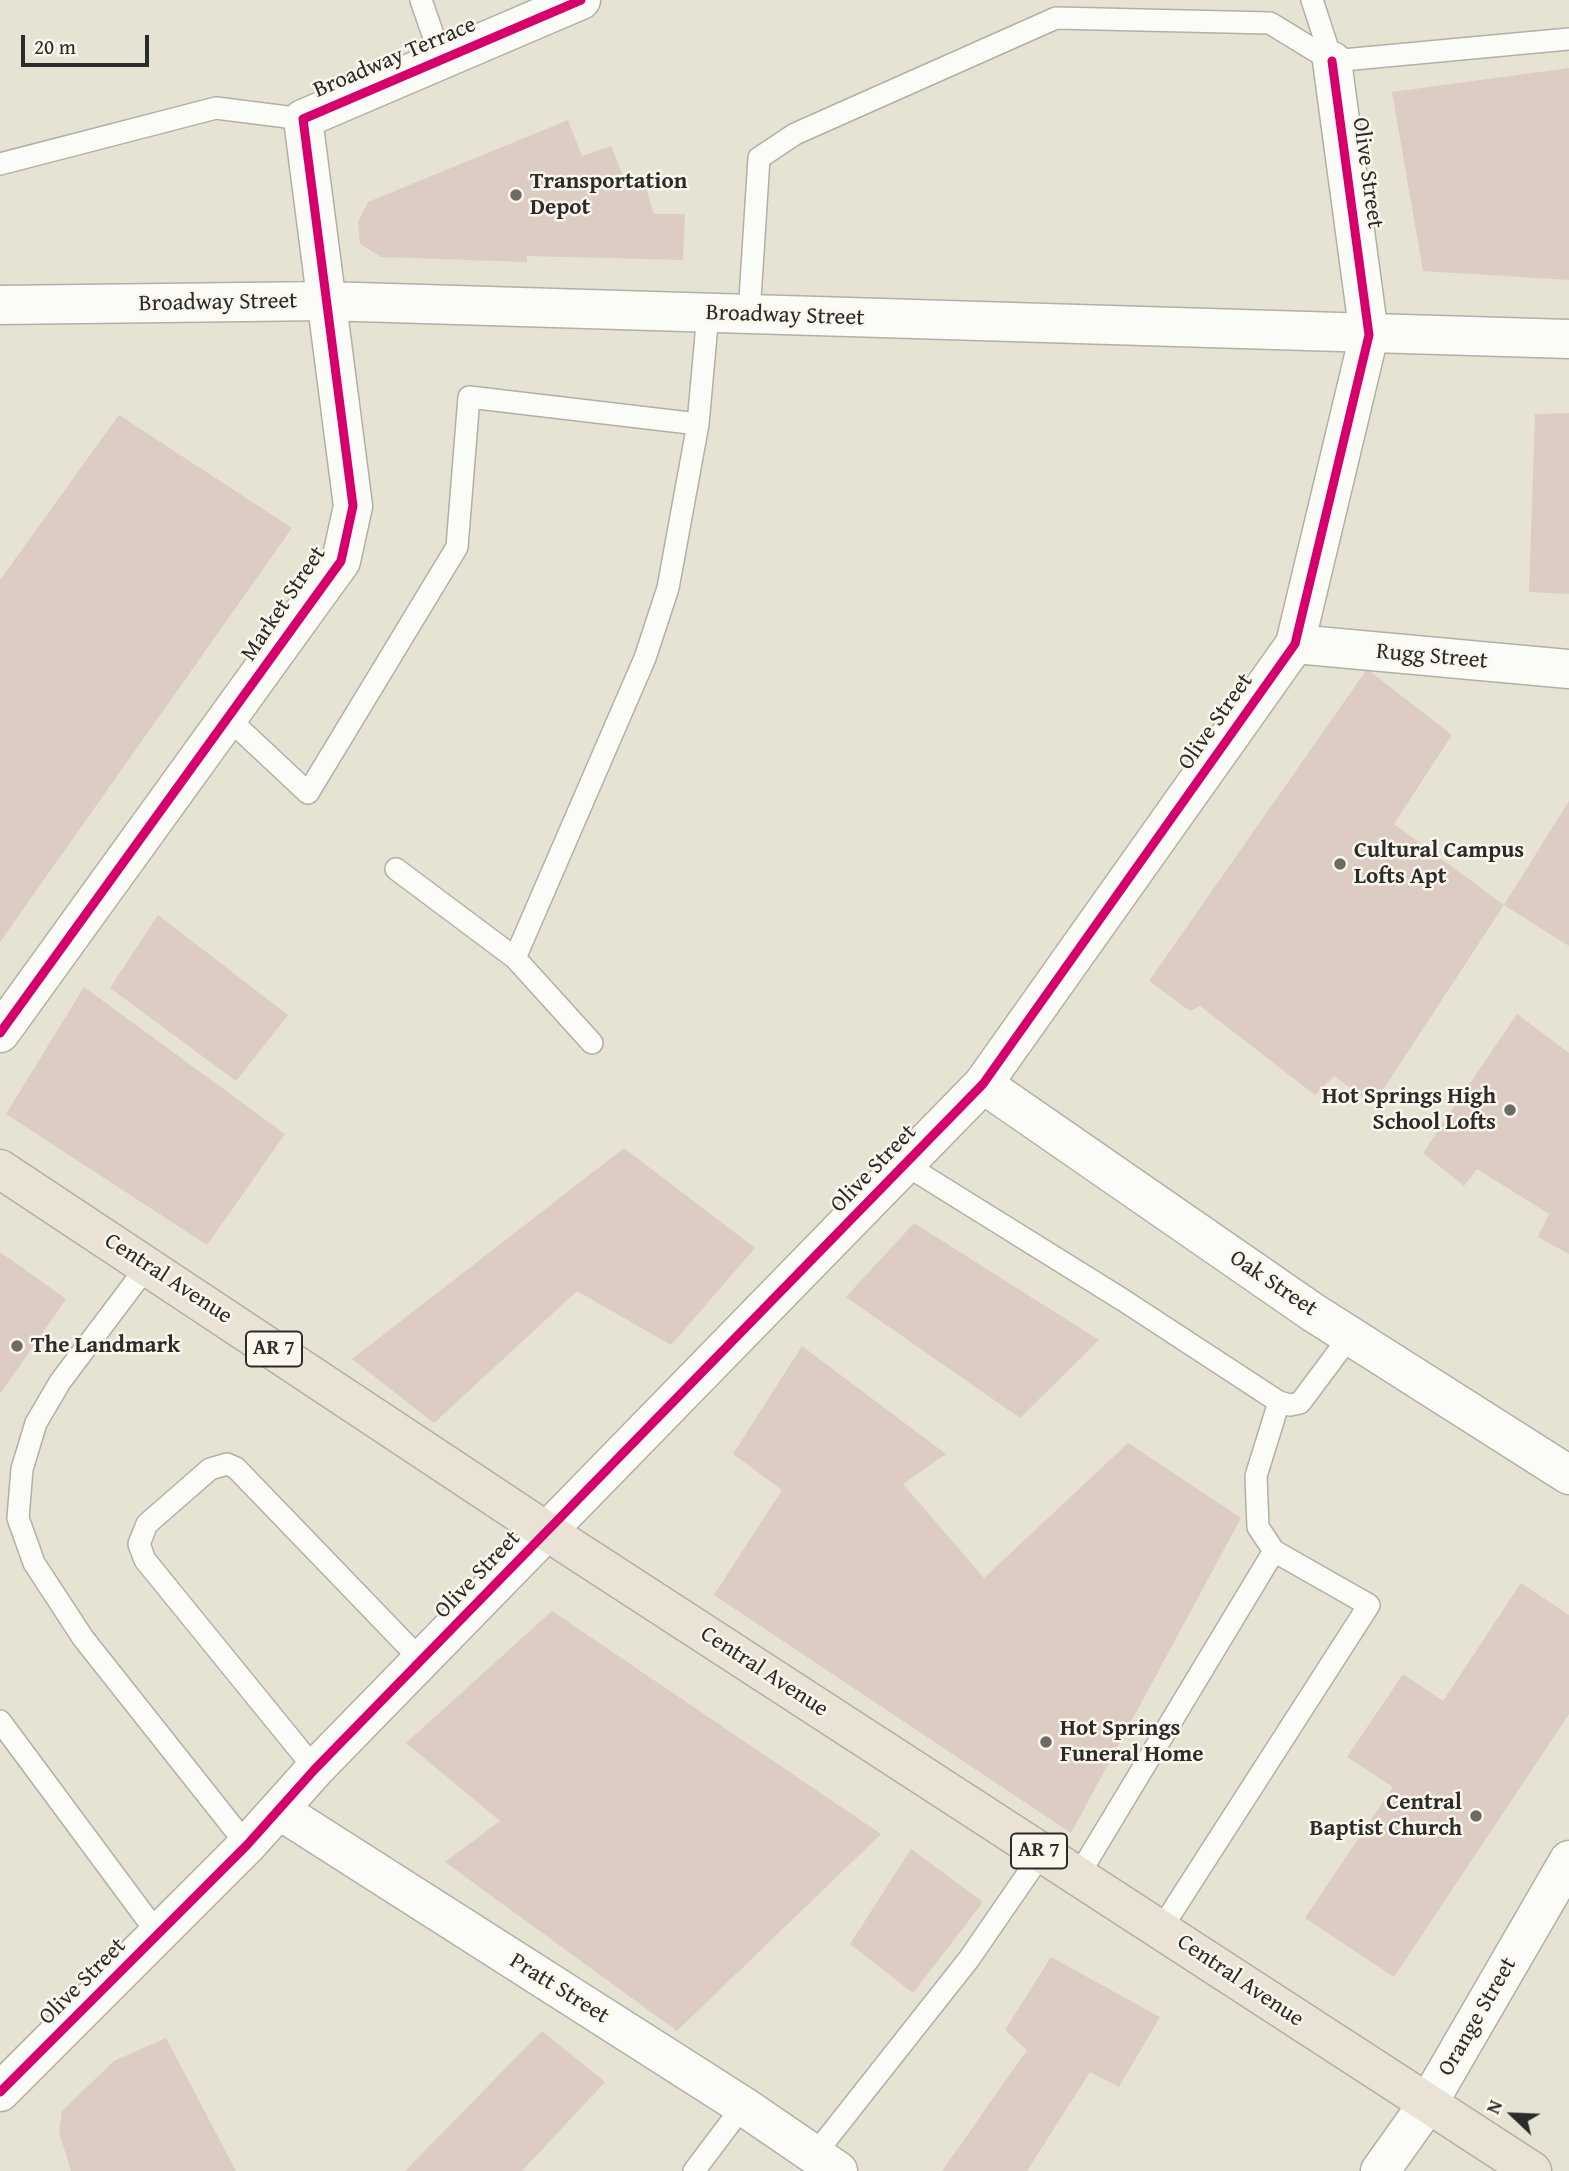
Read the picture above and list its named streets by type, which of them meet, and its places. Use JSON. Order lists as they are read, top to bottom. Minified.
{"streets":{"main road":["Central Avenue","AR 7"],"street":["Broadway Terrace","Olive Street","Broadway Street","Market Street","Rugg Street","Oak Street","Pratt Street","Orange Street"]},"crossings":[["Broadway Terrace","Market Street"],["Olive Street","Broadway Street"],["Olive Street","Rugg Street"],["Olive Street","Central Avenue"],["Olive Street","Oak Street"],["Olive Street","Pratt Street"],["Broadway Street","Market Street"],["Central Avenue","Orange Street"]],"places":["Transportation Depot","Cultural Campus Lofts Apt","Hot Springs High School Lofts","The Landmark","Hot Springs Funeral Home","Central Baptist Church"],"scale_bar":"20 m","north":"top left"}
